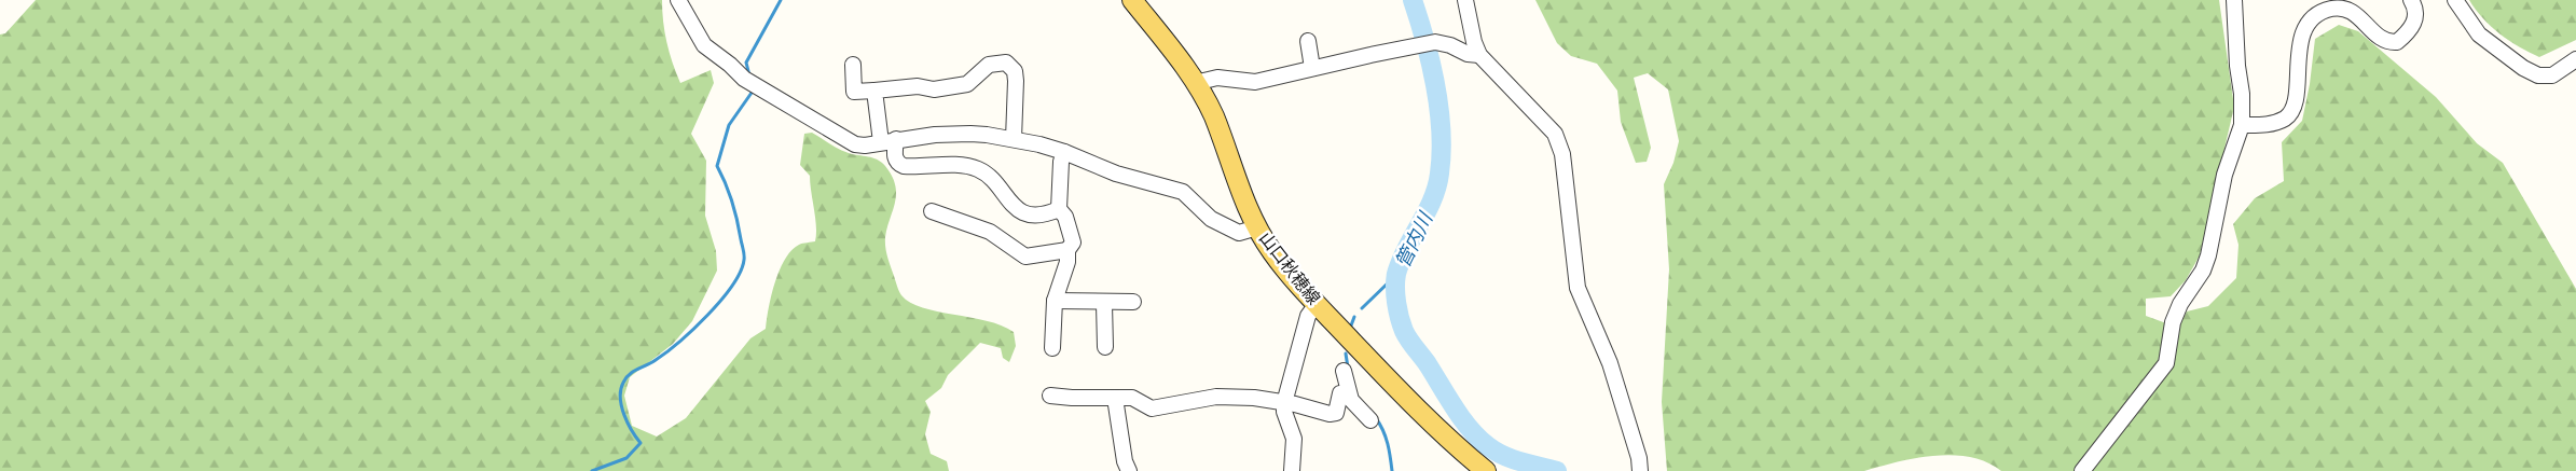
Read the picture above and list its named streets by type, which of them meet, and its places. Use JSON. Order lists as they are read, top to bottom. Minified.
{"streets":{"main road":["山口秋穂線"]},"water":["管内川"]}
